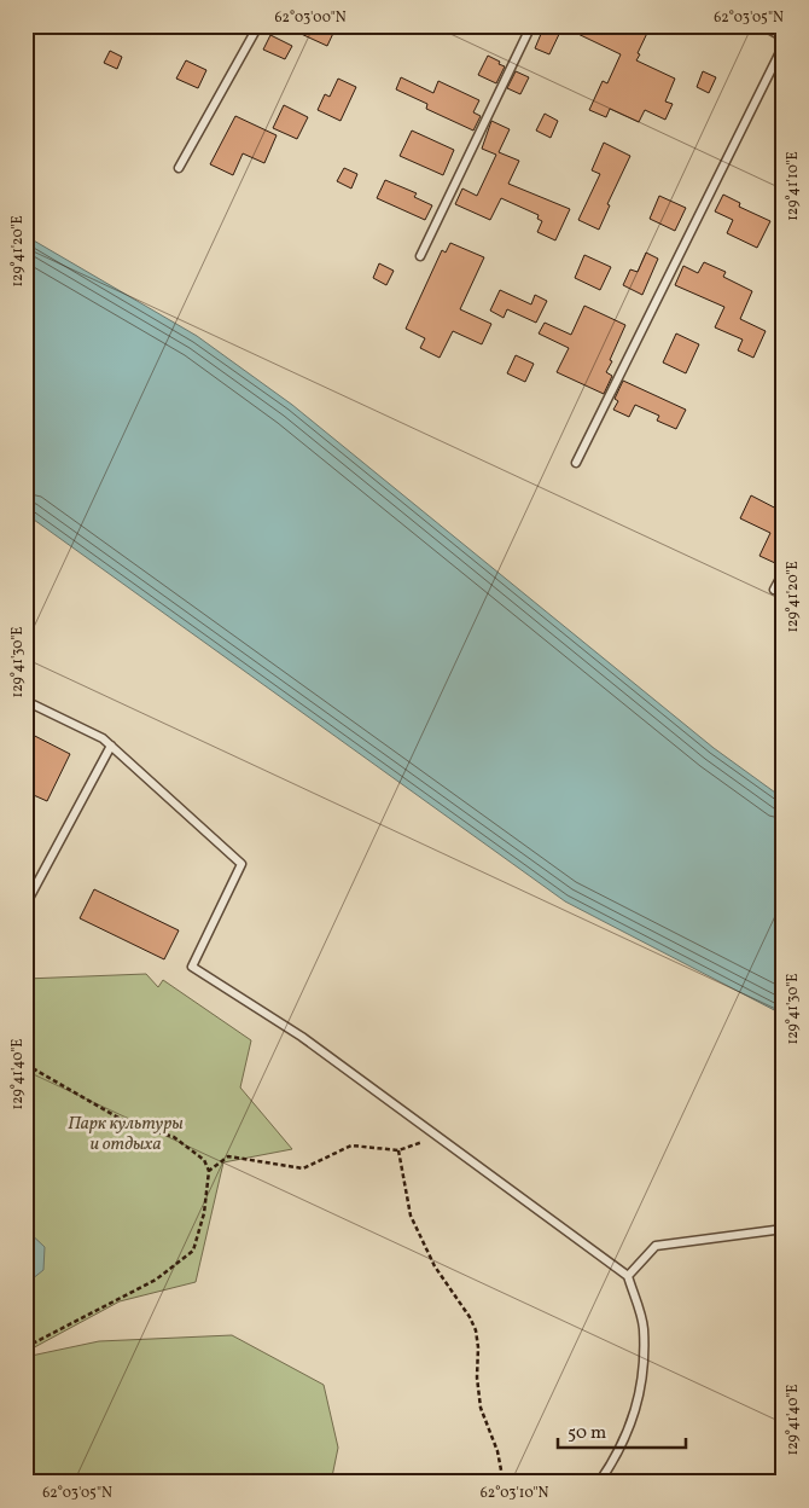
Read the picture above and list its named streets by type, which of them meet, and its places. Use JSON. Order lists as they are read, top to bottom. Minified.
{"parks":["Парк культуры и отдыха"],"scale_bar":"50 m","coordinates":["62°03'00\"N","62°03'05\"N","129°41'10\"E","129°41'20\"E","129°41'30\"E","129°41'40\"E","62°03'10\"N"]}
